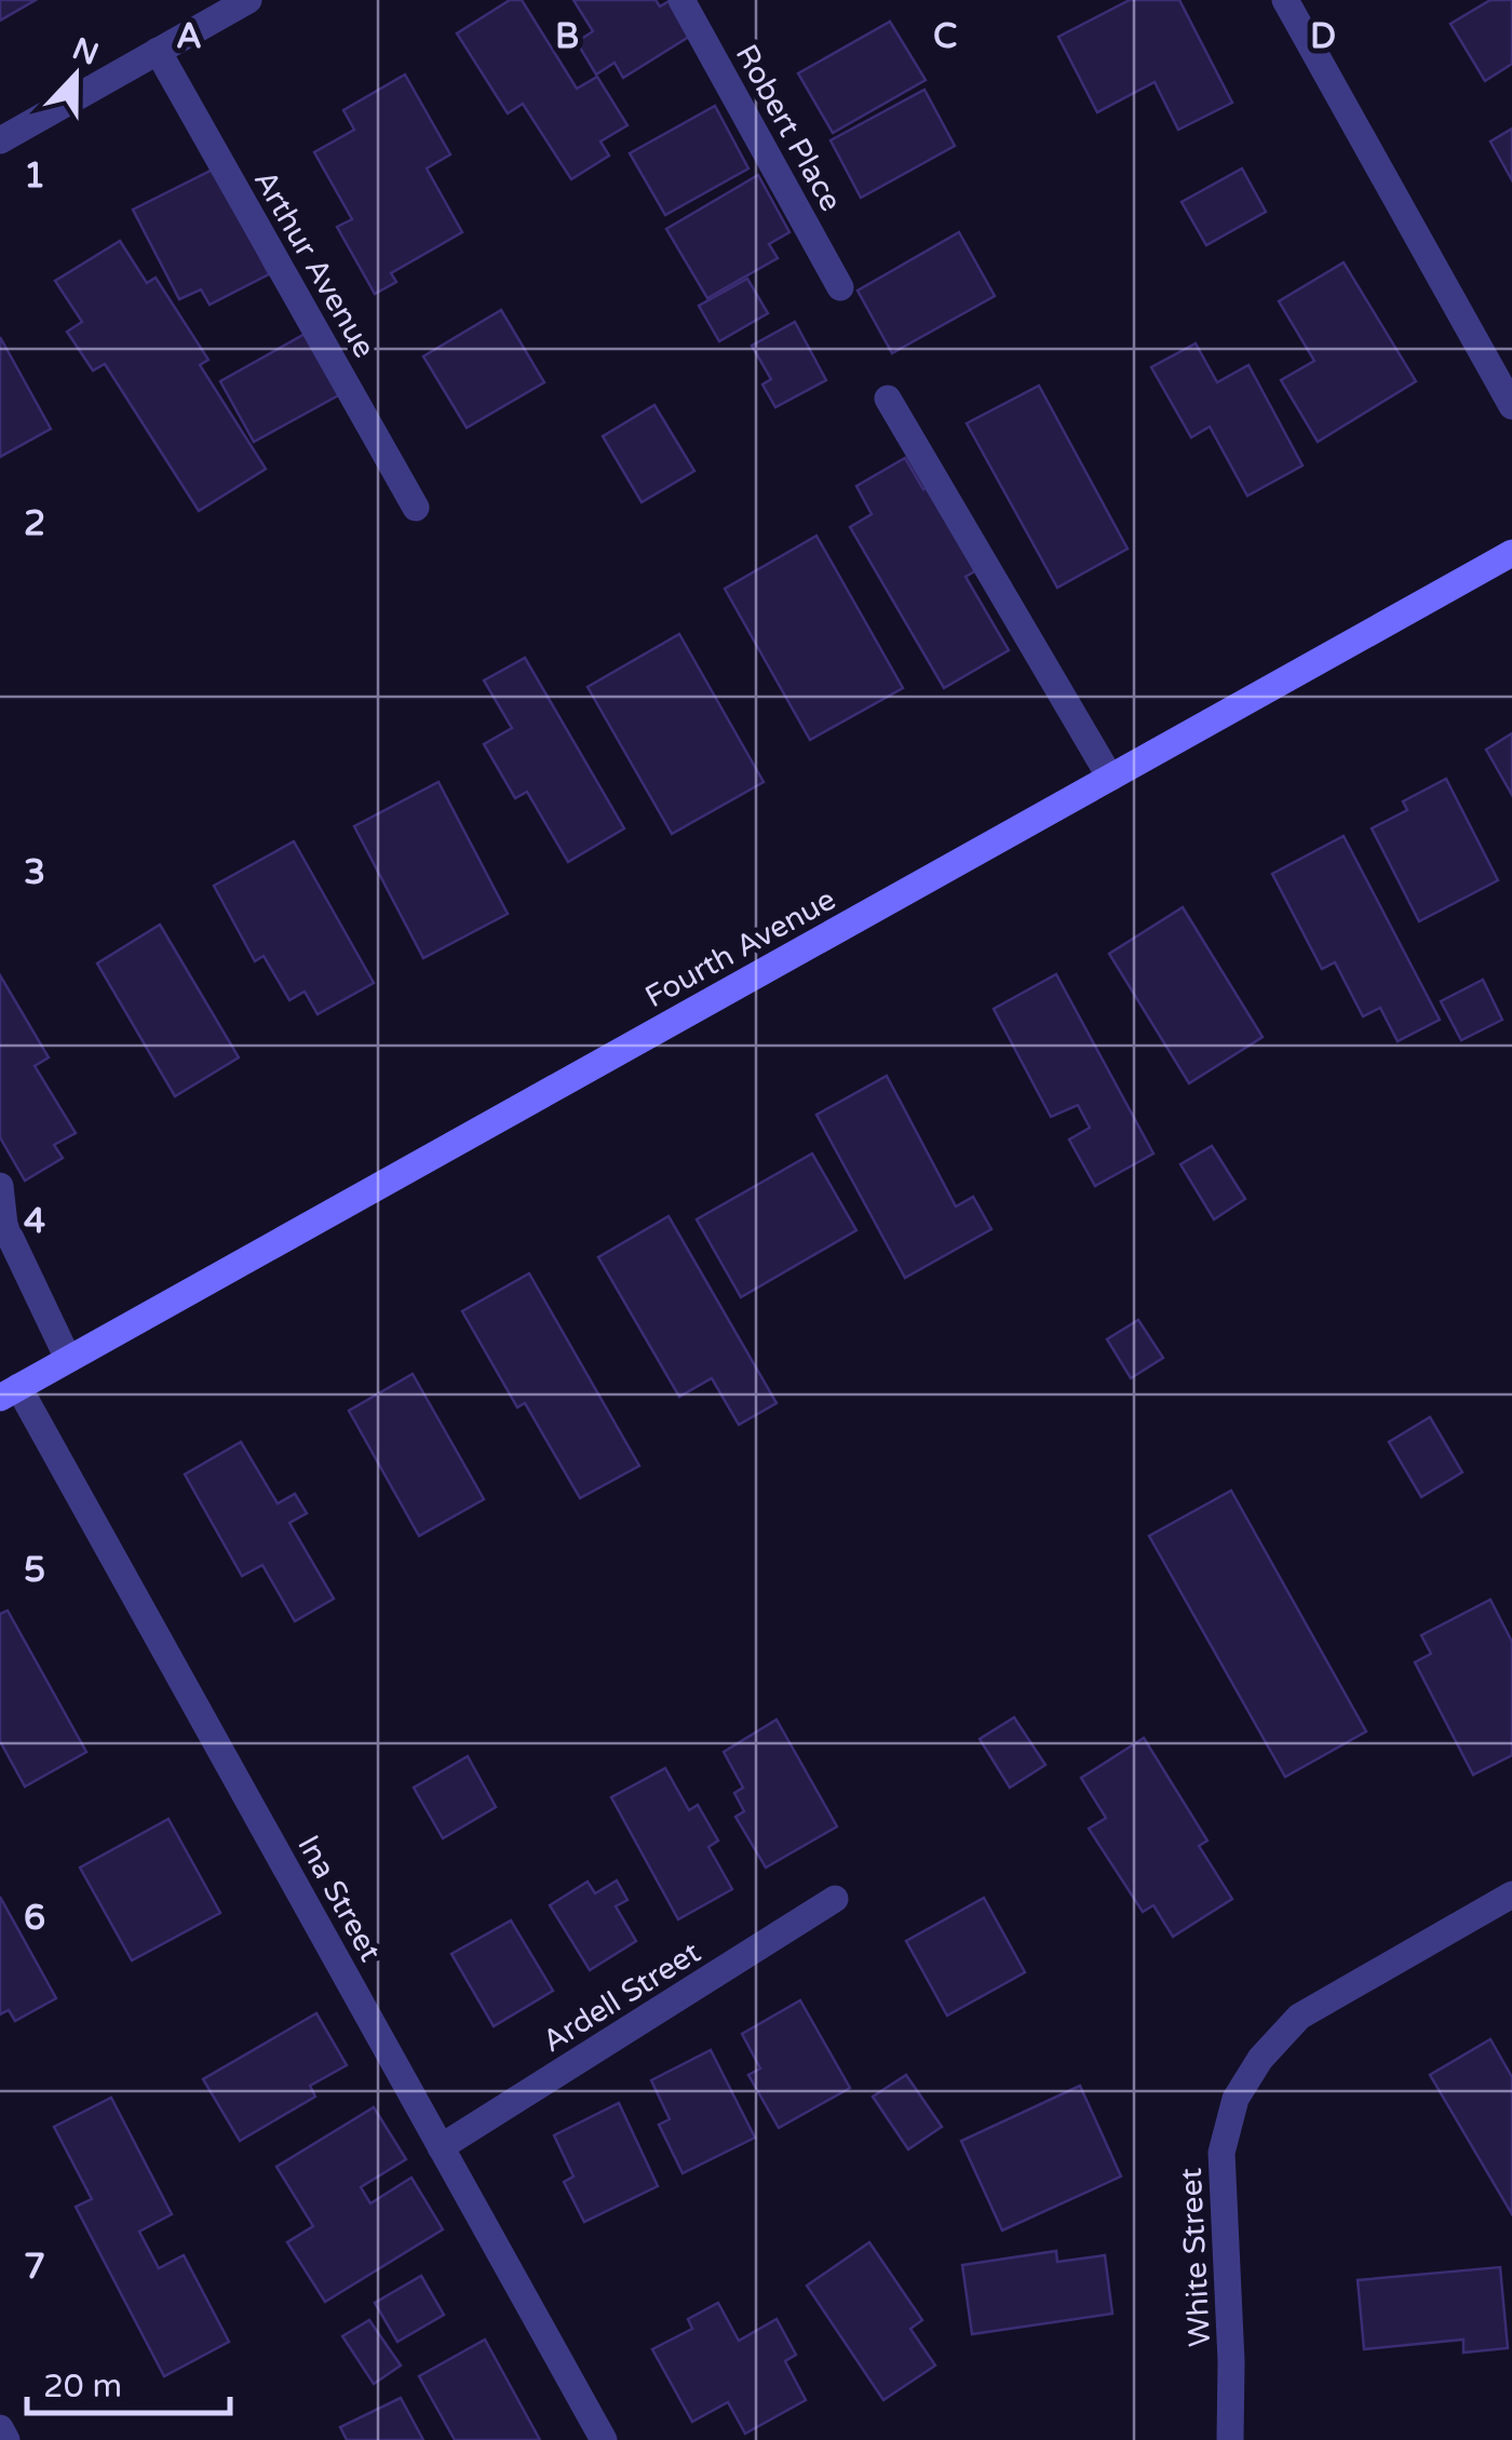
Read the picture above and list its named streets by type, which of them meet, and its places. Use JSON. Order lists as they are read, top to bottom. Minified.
{"streets":{"street":["Robert Place","Arthur Avenue","Fourth Avenue","Ina Street","Ardell Street","White Street"]},"crossings":[["Fourth Avenue","Ina Street"],["Ina Street","Ardell Street"]],"scale_bar":"20 m","north":"top","grid":{"columns":["A","B","C","D"],"rows":["1","2","3","4","5","6","7"]}}
